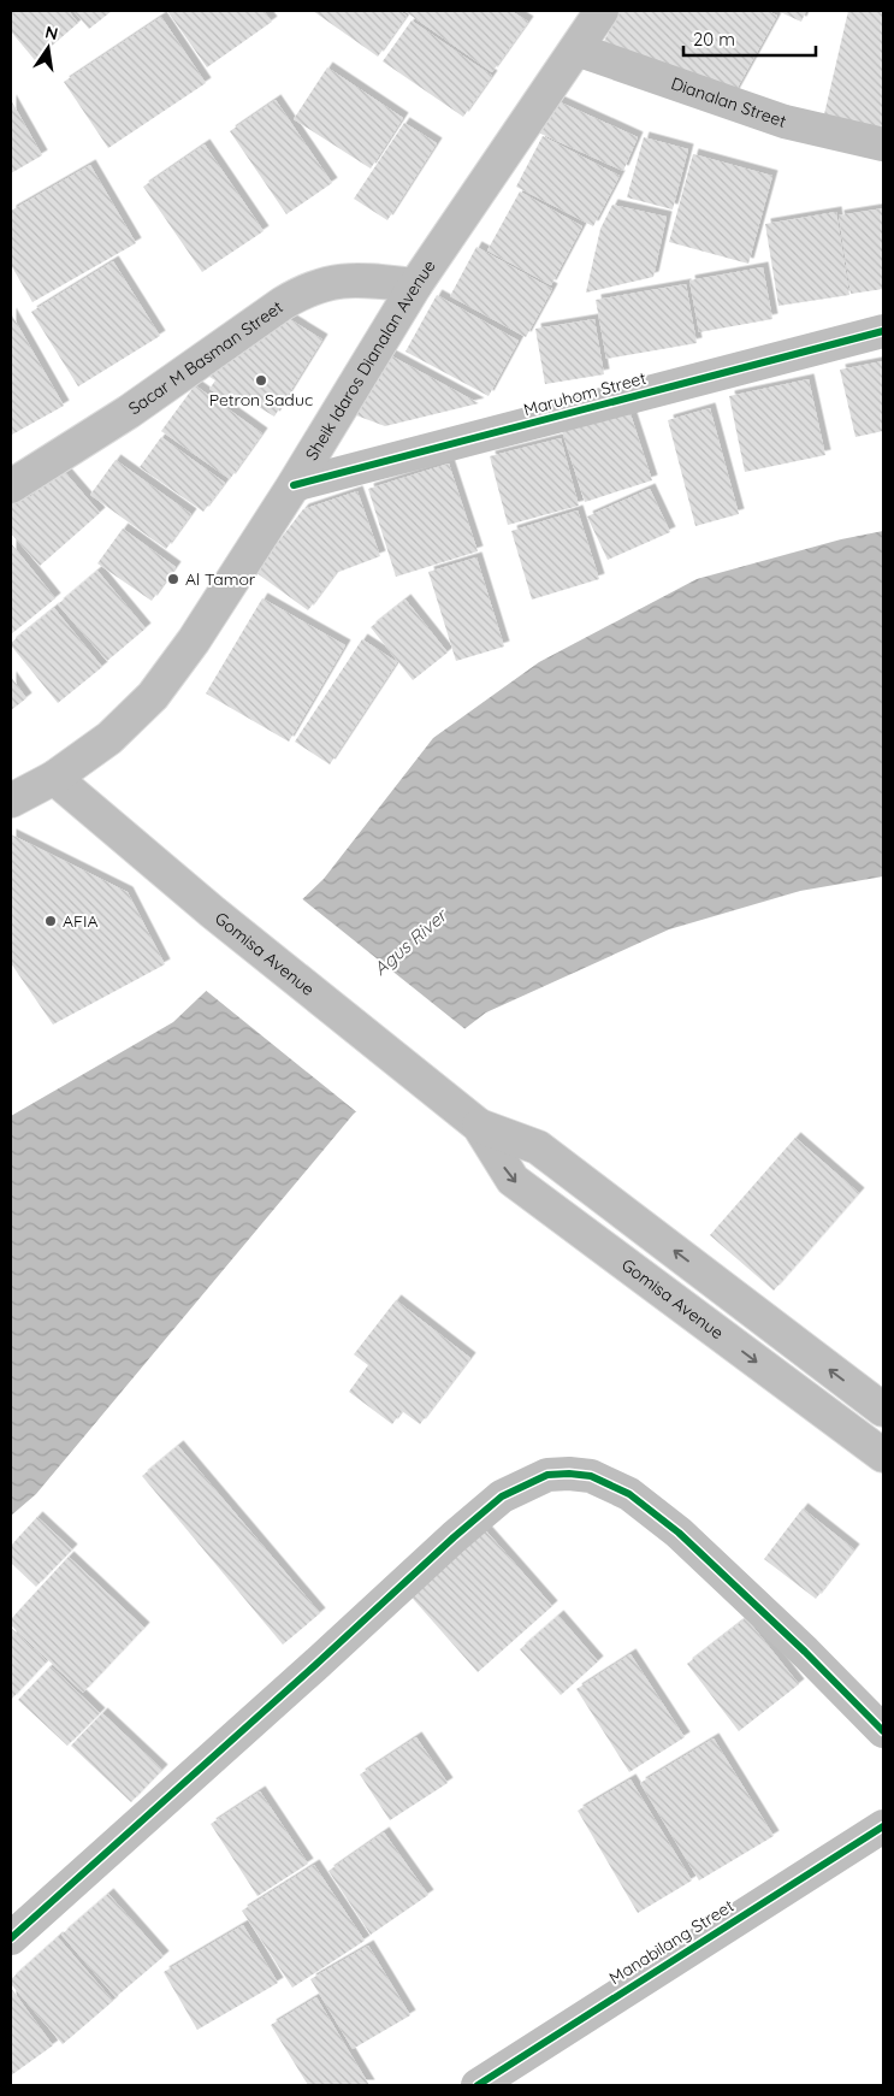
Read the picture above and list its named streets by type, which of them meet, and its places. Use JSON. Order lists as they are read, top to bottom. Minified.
{"streets":{"main road":["Dianalan Street","Sacar M Basman Street","Sheik Idaros Dianalan Avenue","Maruhom Street","Gomisa Avenue","Manabilang Street"]},"crossings":[["Dianalan Street","Sheik Idaros Dianalan Avenue"],["Sacar M Basman Street","Sheik Idaros Dianalan Avenue"],["Sheik Idaros Dianalan Avenue","Maruhom Street"],["Sheik Idaros Dianalan Avenue","Gomisa Avenue"]],"water":["Agus River"],"places":["Petron Saduc","Al Tamor","AFIA"],"scale_bar":"20 m","north":"top"}
